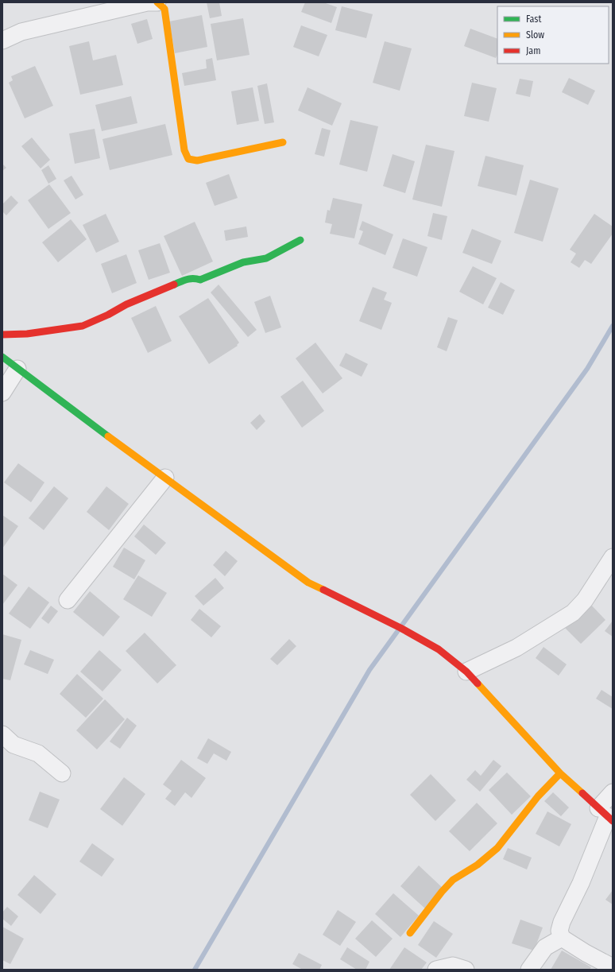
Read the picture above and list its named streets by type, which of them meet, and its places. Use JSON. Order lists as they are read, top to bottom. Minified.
{"legend":["Fast","Slow","Jam"]}
